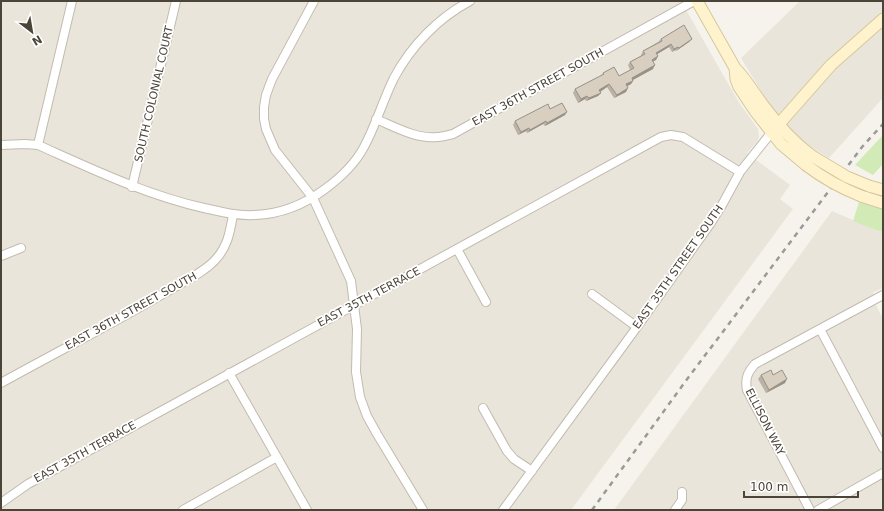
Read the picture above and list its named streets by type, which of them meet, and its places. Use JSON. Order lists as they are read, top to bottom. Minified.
{"streets":{"main road":["EAST 35TH STREET SOUTH"],"street":["EAST 36TH STREET SOUTH","SOUTH COLONIAL COURT","EAST 35TH TERRACE","ELLISON WAY"]},"crossings":[["EAST 35TH STREET SOUTH","EAST 35TH TERRACE"]],"scale_bar":"100 m","north":"bottom right"}
